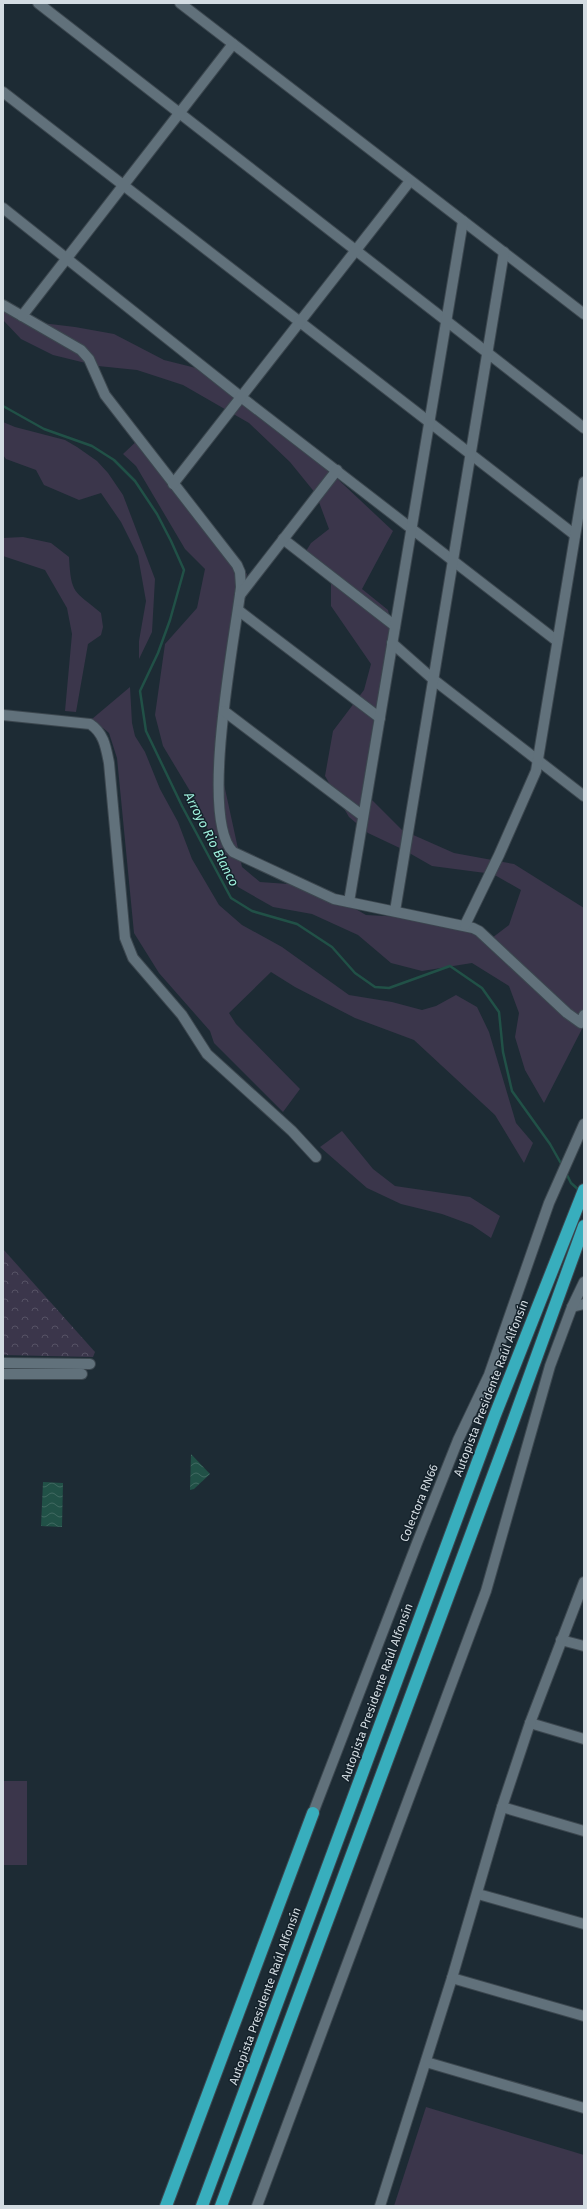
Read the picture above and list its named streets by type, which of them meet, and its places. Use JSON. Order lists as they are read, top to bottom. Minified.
{"streets":{"highway":["Autopista Presidente Raúl Alfonsín"],"street":["Colectora RN66"]},"water":["Arroyo Rio Blanco"]}
